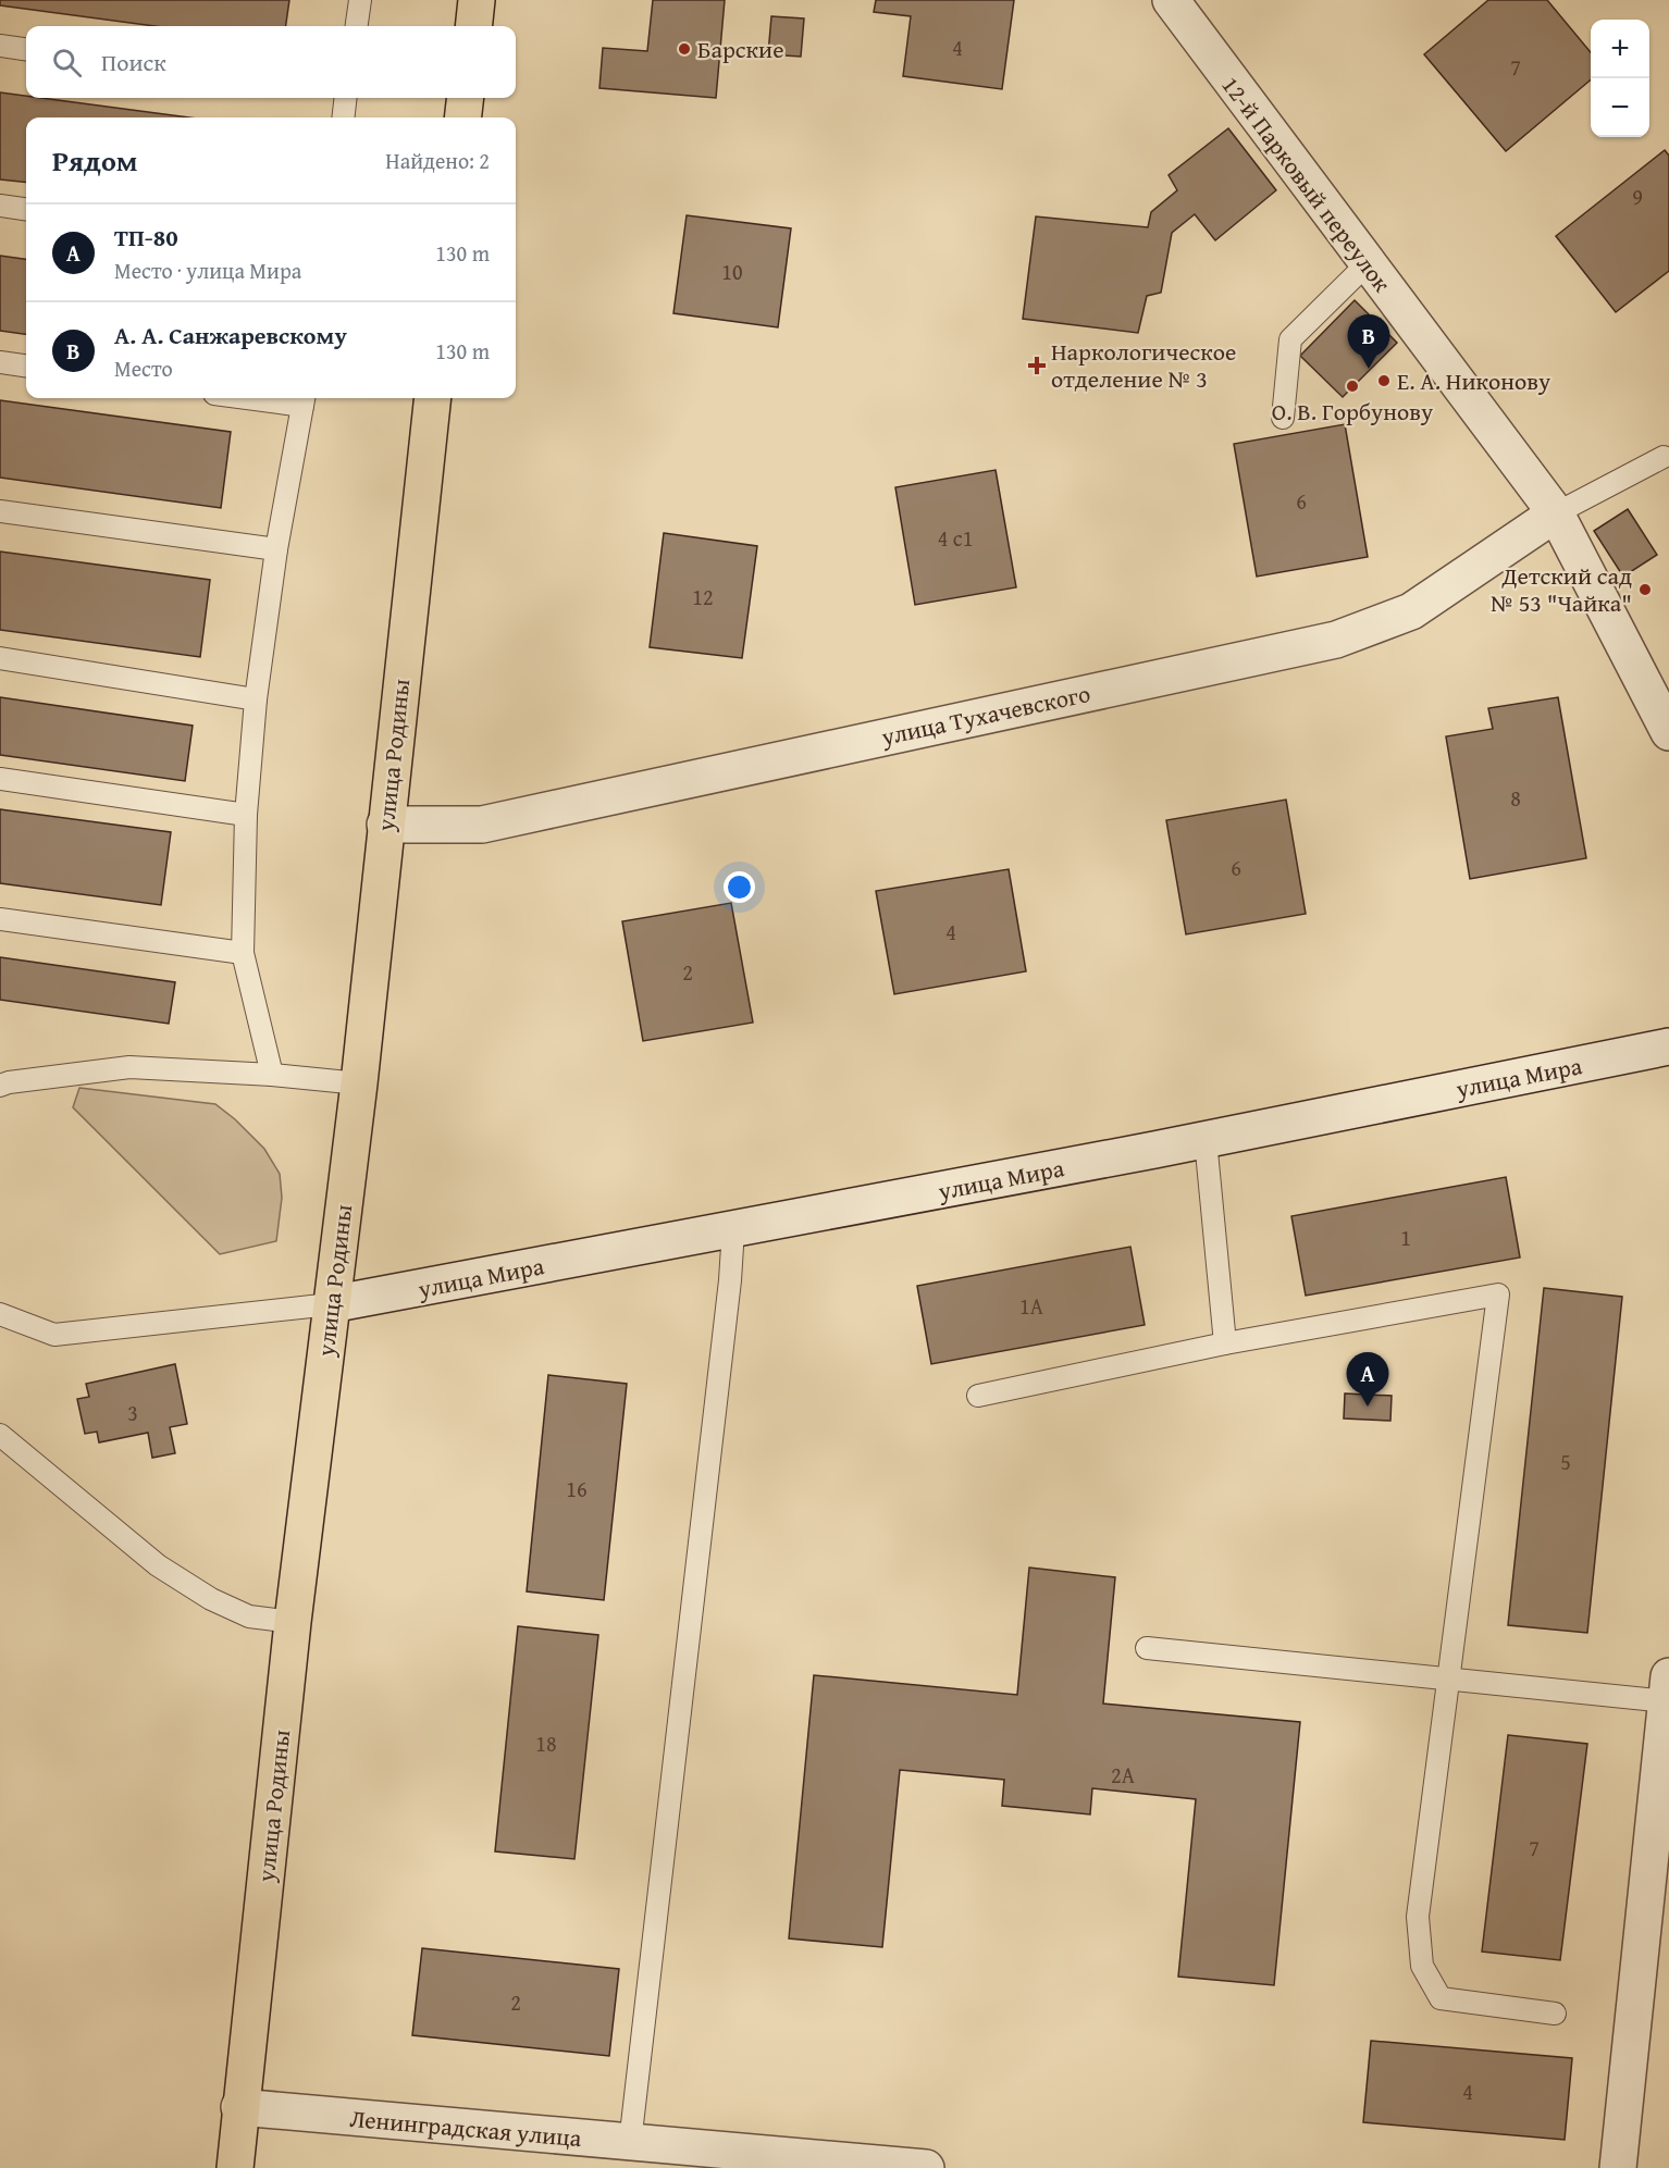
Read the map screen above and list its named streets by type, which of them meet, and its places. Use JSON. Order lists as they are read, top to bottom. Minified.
{"streets":{"main road":["улица Родины"],"street":["12-й Парковый переулок","улица Тухачевского","улица Мира","Ленинградская улица"]},"crossings":[["12-й Парковый переулок","улица Тухачевского"],["улица Тухачевского","улица Родины"],["улица Родины","улица Мира"],["улица Родины","Ленинградская улица"]],"places":{"other":["Барские","Е. А. Никонову","О. В. Горбунову","Детский сад № 53 \"Чайка\""],"health":["Наркологическое отделение № 3"]},"house_numbers":["4","7","9","10","6","4 с1","12","8","6","4","2","1","1А","3","5","16","18","2А","7","2","4"],"page":{"map_buttons":["+","−"],"search":"Поиск","heading":["Рядом","Найдено: 2"],"list":[{"mark":"A","name":"ТП-80","note":"Место · улица Мира","value":"130 m"},{"mark":"B","name":"А. А. Санжаревскому","note":"Место","value":"130 m"}],"pins":["B","A"]}}
